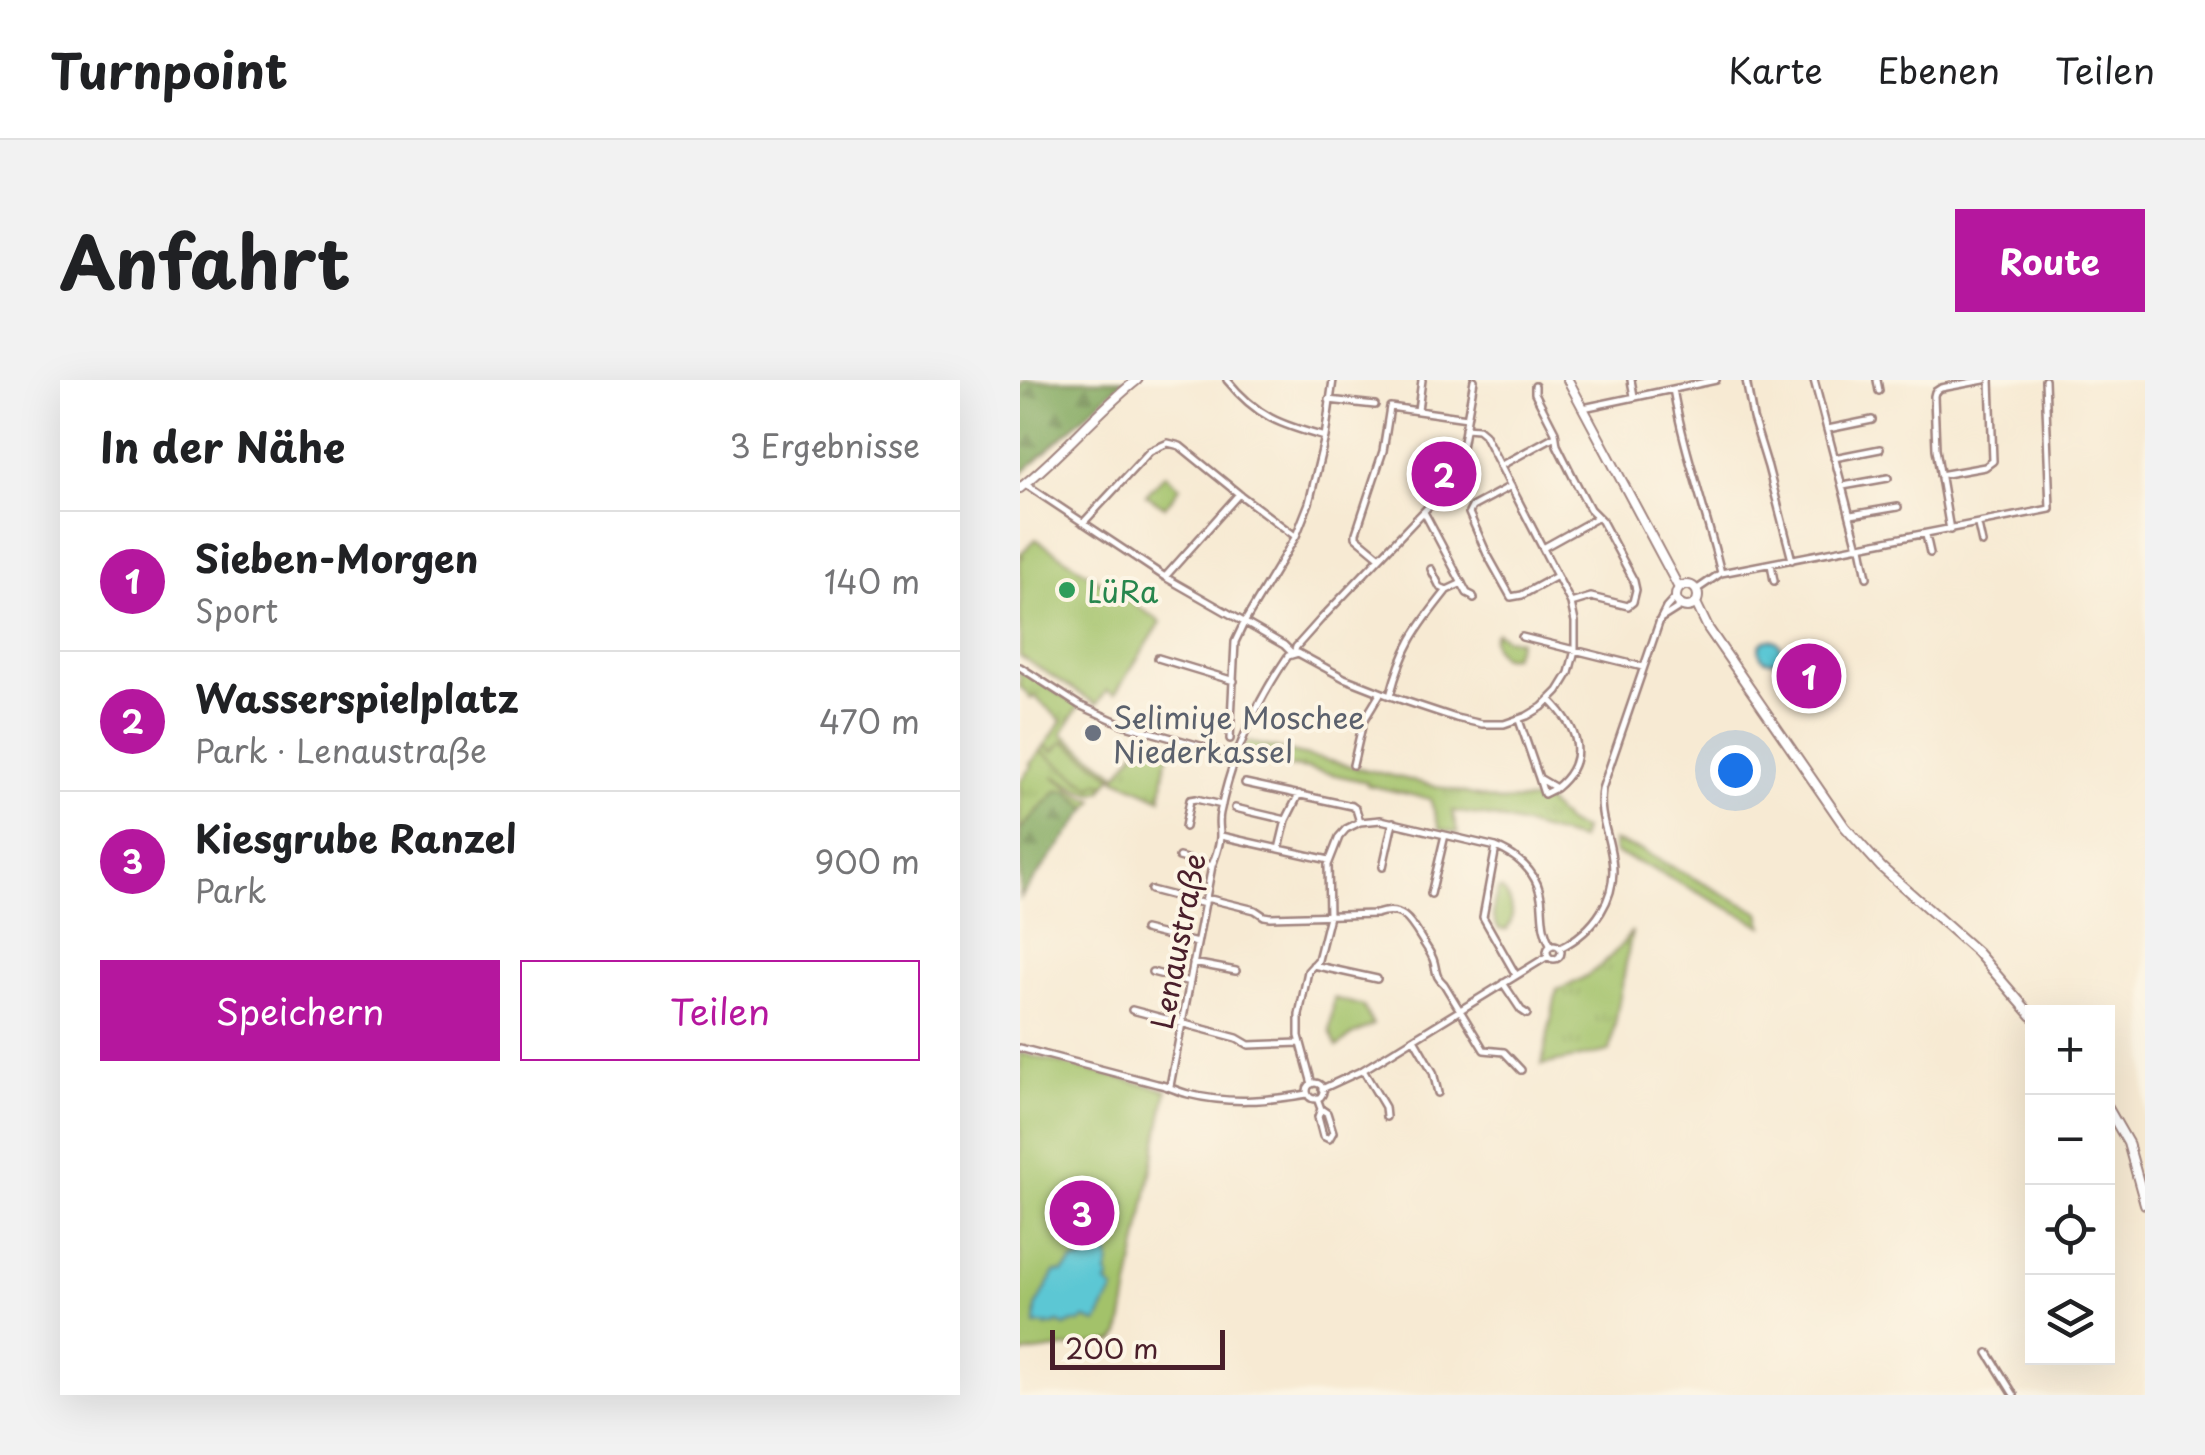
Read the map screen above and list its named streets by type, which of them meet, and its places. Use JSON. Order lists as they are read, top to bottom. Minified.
{"streets":{"street":["Lenaustraße"]},"places":["LüRa","Selimiye Moschee Niederkassel"],"scale_bar":"200 m","page":{"header":"Turnpoint","nav":["Karte","Ebenen","Teilen"],"title":"Anfahrt","buttons":["Route",["Speichern","Teilen"]],"heading":["In der Nähe","3 Ergebnisse"],"pins":["2","1","3"],"list":[{"mark":"1","name":"Sieben-Morgen","note":"Sport","value":"140 m"},{"mark":"2","name":"Wasserspielplatz","note":"Park · Lenaustraße","value":"470 m"},{"mark":"3","name":"Kiesgrube Ranzel","note":"Park","value":"900 m"}],"map_buttons":["+","−"],"scale":"200 m"}}
